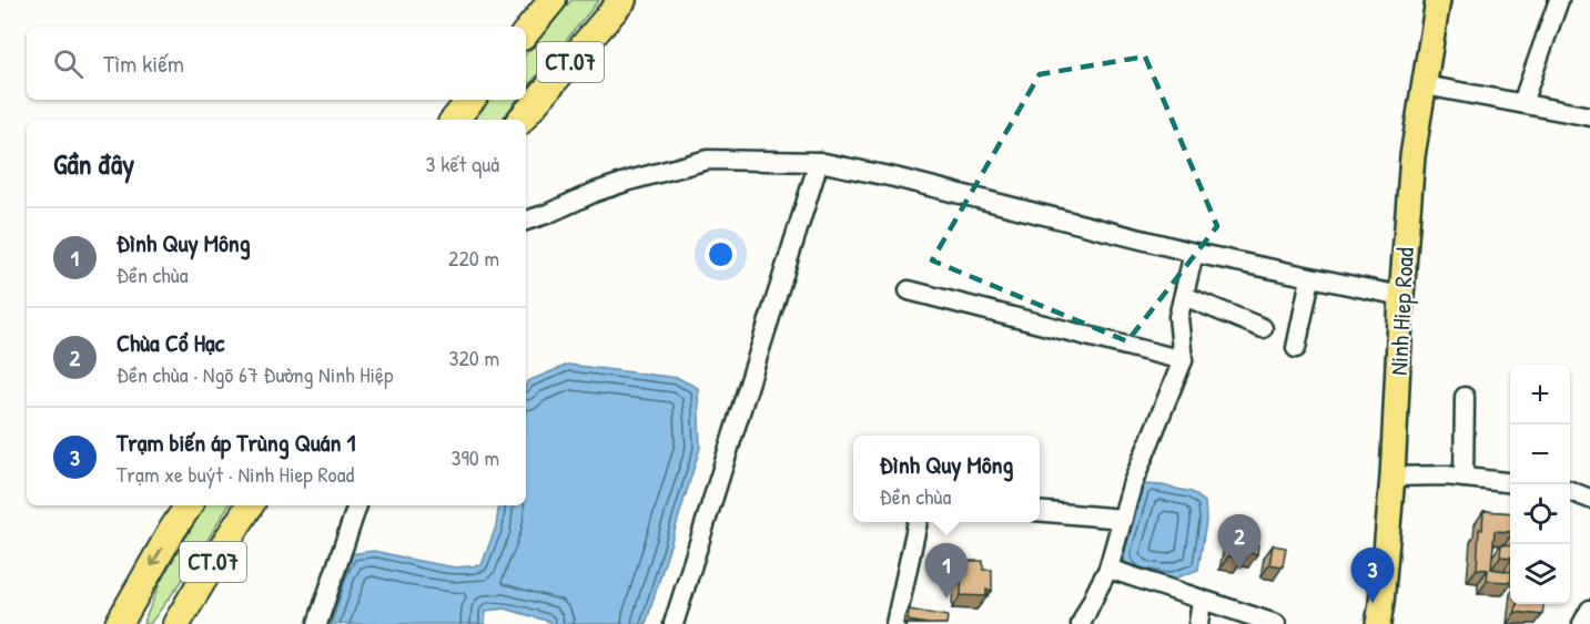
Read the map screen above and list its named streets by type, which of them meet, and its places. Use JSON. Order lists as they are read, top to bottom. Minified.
{"streets":{"highway":["CT.07"],"main road":["Ninh Hiep Road"]},"page":{"search":"Tìm kiếm","heading":["Gần đây","3 kết quả"],"list":[{"mark":"1","name":"Đình Quy Mông","note":"Đền chùa","value":"220 m"},{"mark":"2","name":"Chùa Cổ Hạc","note":"Đền chùa · Ngõ 67 Đường Ninh Hiệp","value":"320 m"},{"mark":"3","name":"Trạm biến áp Trùng Quán 1","note":"Trạm xe buýt · Ninh Hiep Road","value":"390 m"}],"map_buttons":["+","−"],"popup":["Đình Quy Mông","Đền chùa"],"pins":["2","1","3"]}}
